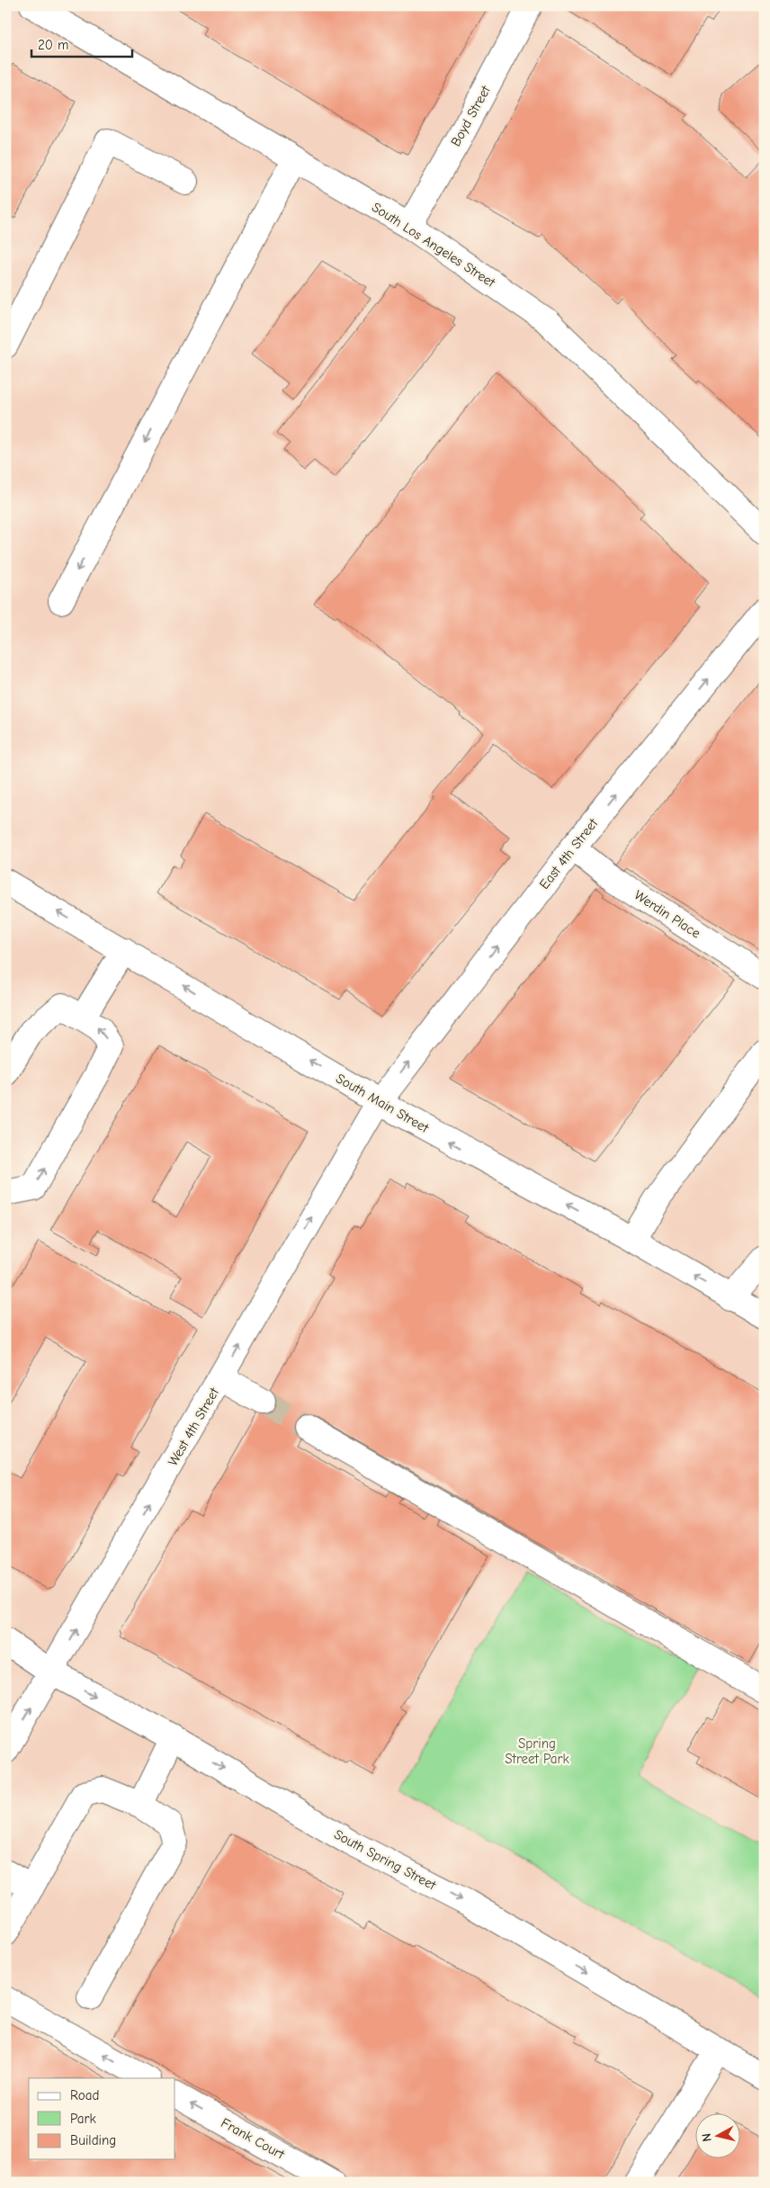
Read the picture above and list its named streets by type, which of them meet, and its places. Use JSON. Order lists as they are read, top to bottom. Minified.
{"streets":{"main road":["Boyd Street","South Los Angeles Street","East 4th Street","Werdin Place","South Main Street","West 4th Street","South Spring Street","Frank Court"]},"crossings":[["Boyd Street","South Los Angeles Street"],["East 4th Street","Werdin Place"],["East 4th Street","South Main Street"],["East 4th Street","West 4th Street"],["South Main Street","West 4th Street"],["West 4th Street","South Spring Street"]],"one_way":["East 4th Street","South Main Street","West 4th Street","South Spring Street","Frank Court"],"parks":["Spring Street Park"],"legend":["Road","Park","Building"],"scale_bar":"20 m","north":"left"}
